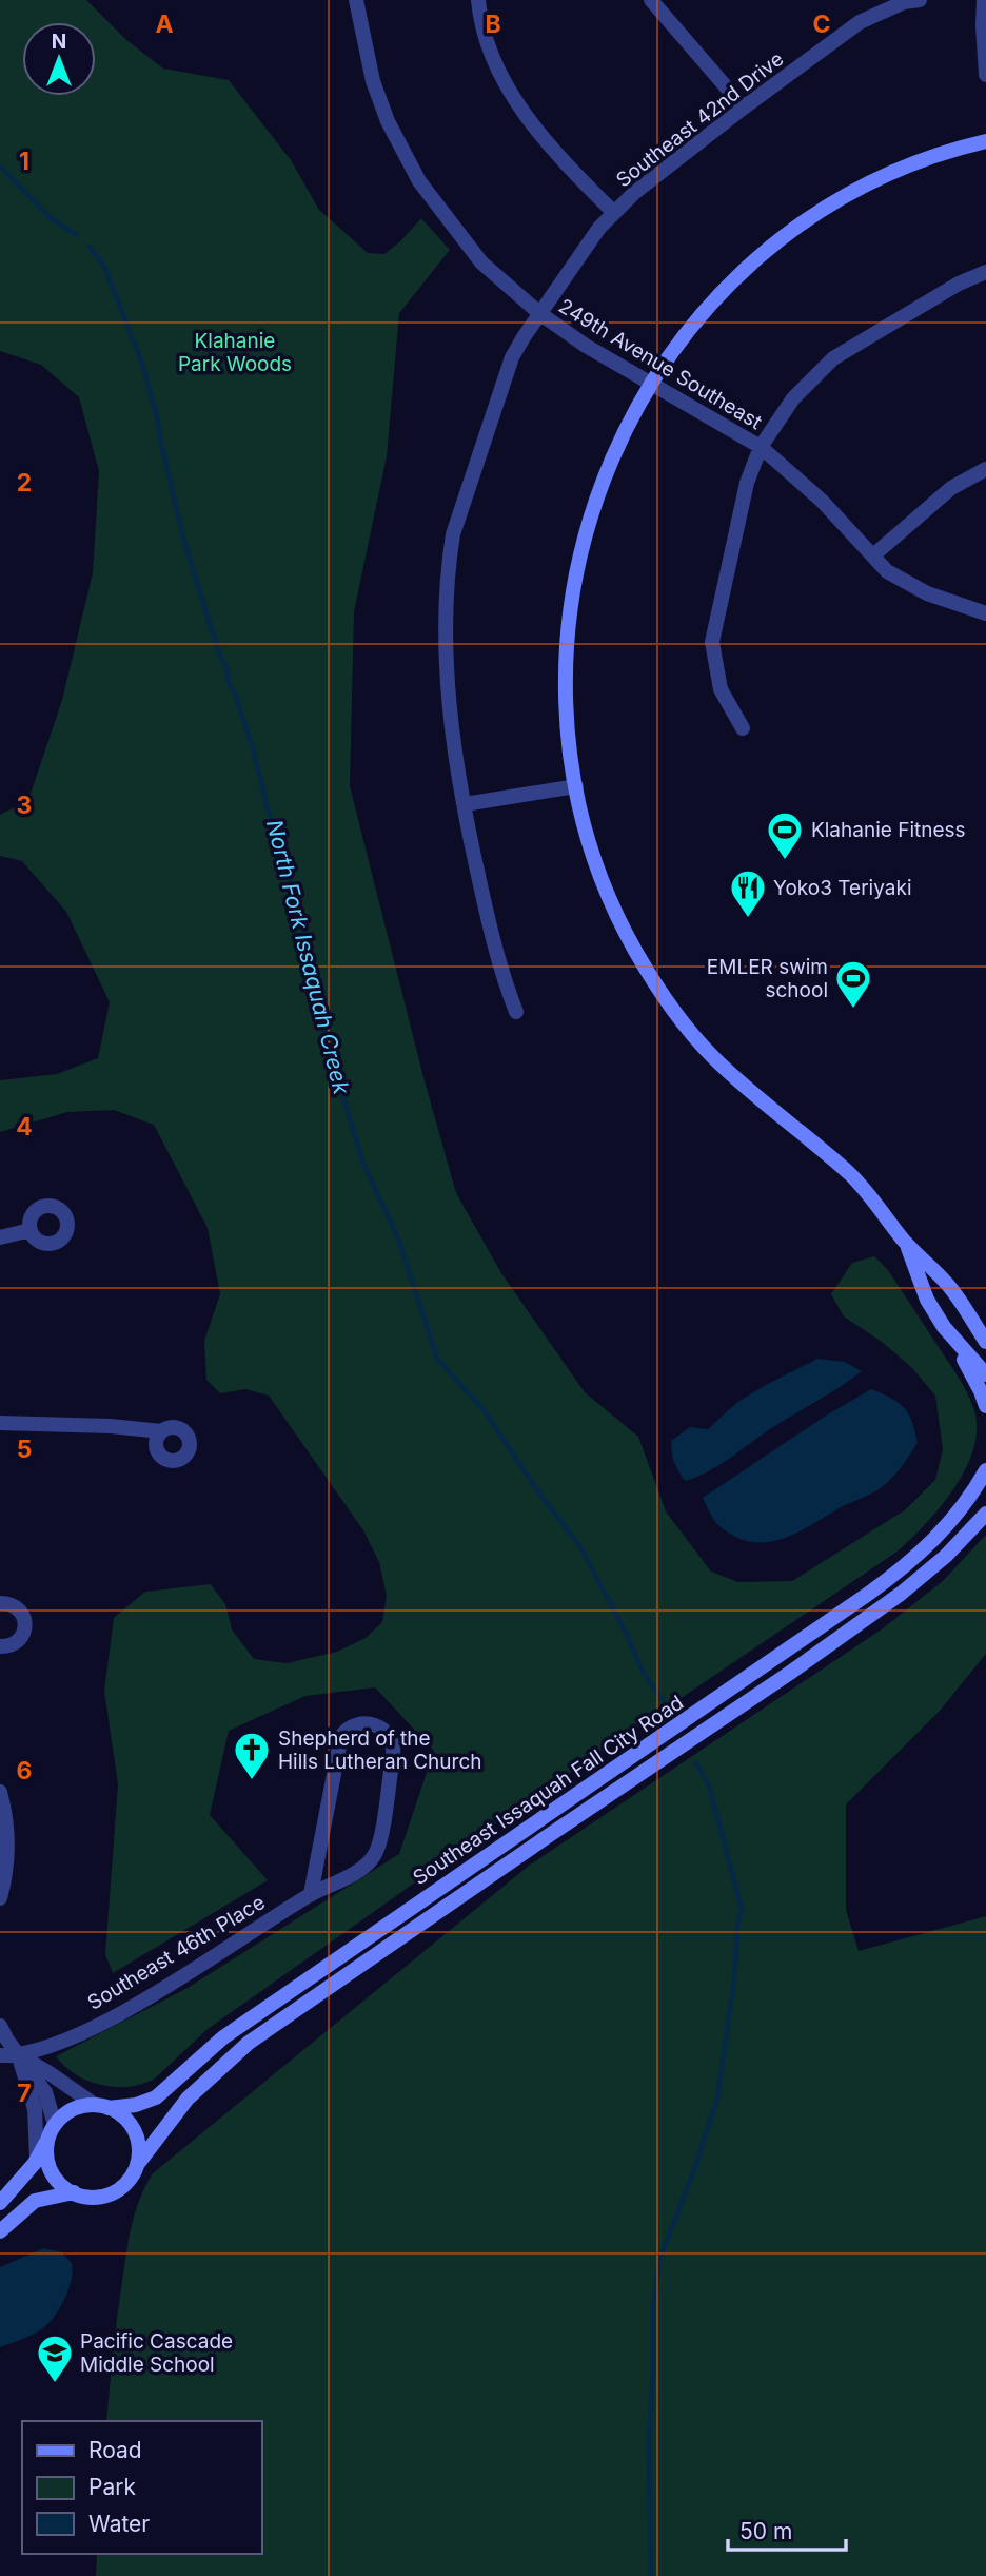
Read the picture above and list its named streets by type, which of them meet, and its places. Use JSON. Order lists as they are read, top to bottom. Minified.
{"streets":{"street":["Southeast 42nd Drive","249th Avenue Southeast","Southeast Issaquah Fall City Road","Southeast 46th Place"]},"crossings":[["Southeast 42nd Drive","249th Avenue Southeast"]],"water":["North Fork Issaquah Creek"],"parks":["Klahanie Park Woods"],"places":{"sports":["Klahanie Fitness","EMLER swim school"],"restaurant":["Yoko3 Teriyaki"],"church":["Shepherd of the Hills Lutheran Church"],"school or university":["Pacific Cascade Middle School"]},"legend":["Road","Park","Water"],"scale_bar":"50 m","north":"top","grid":{"columns":["A","B","C"],"rows":["1","2","3","4","5","6","7"]}}
